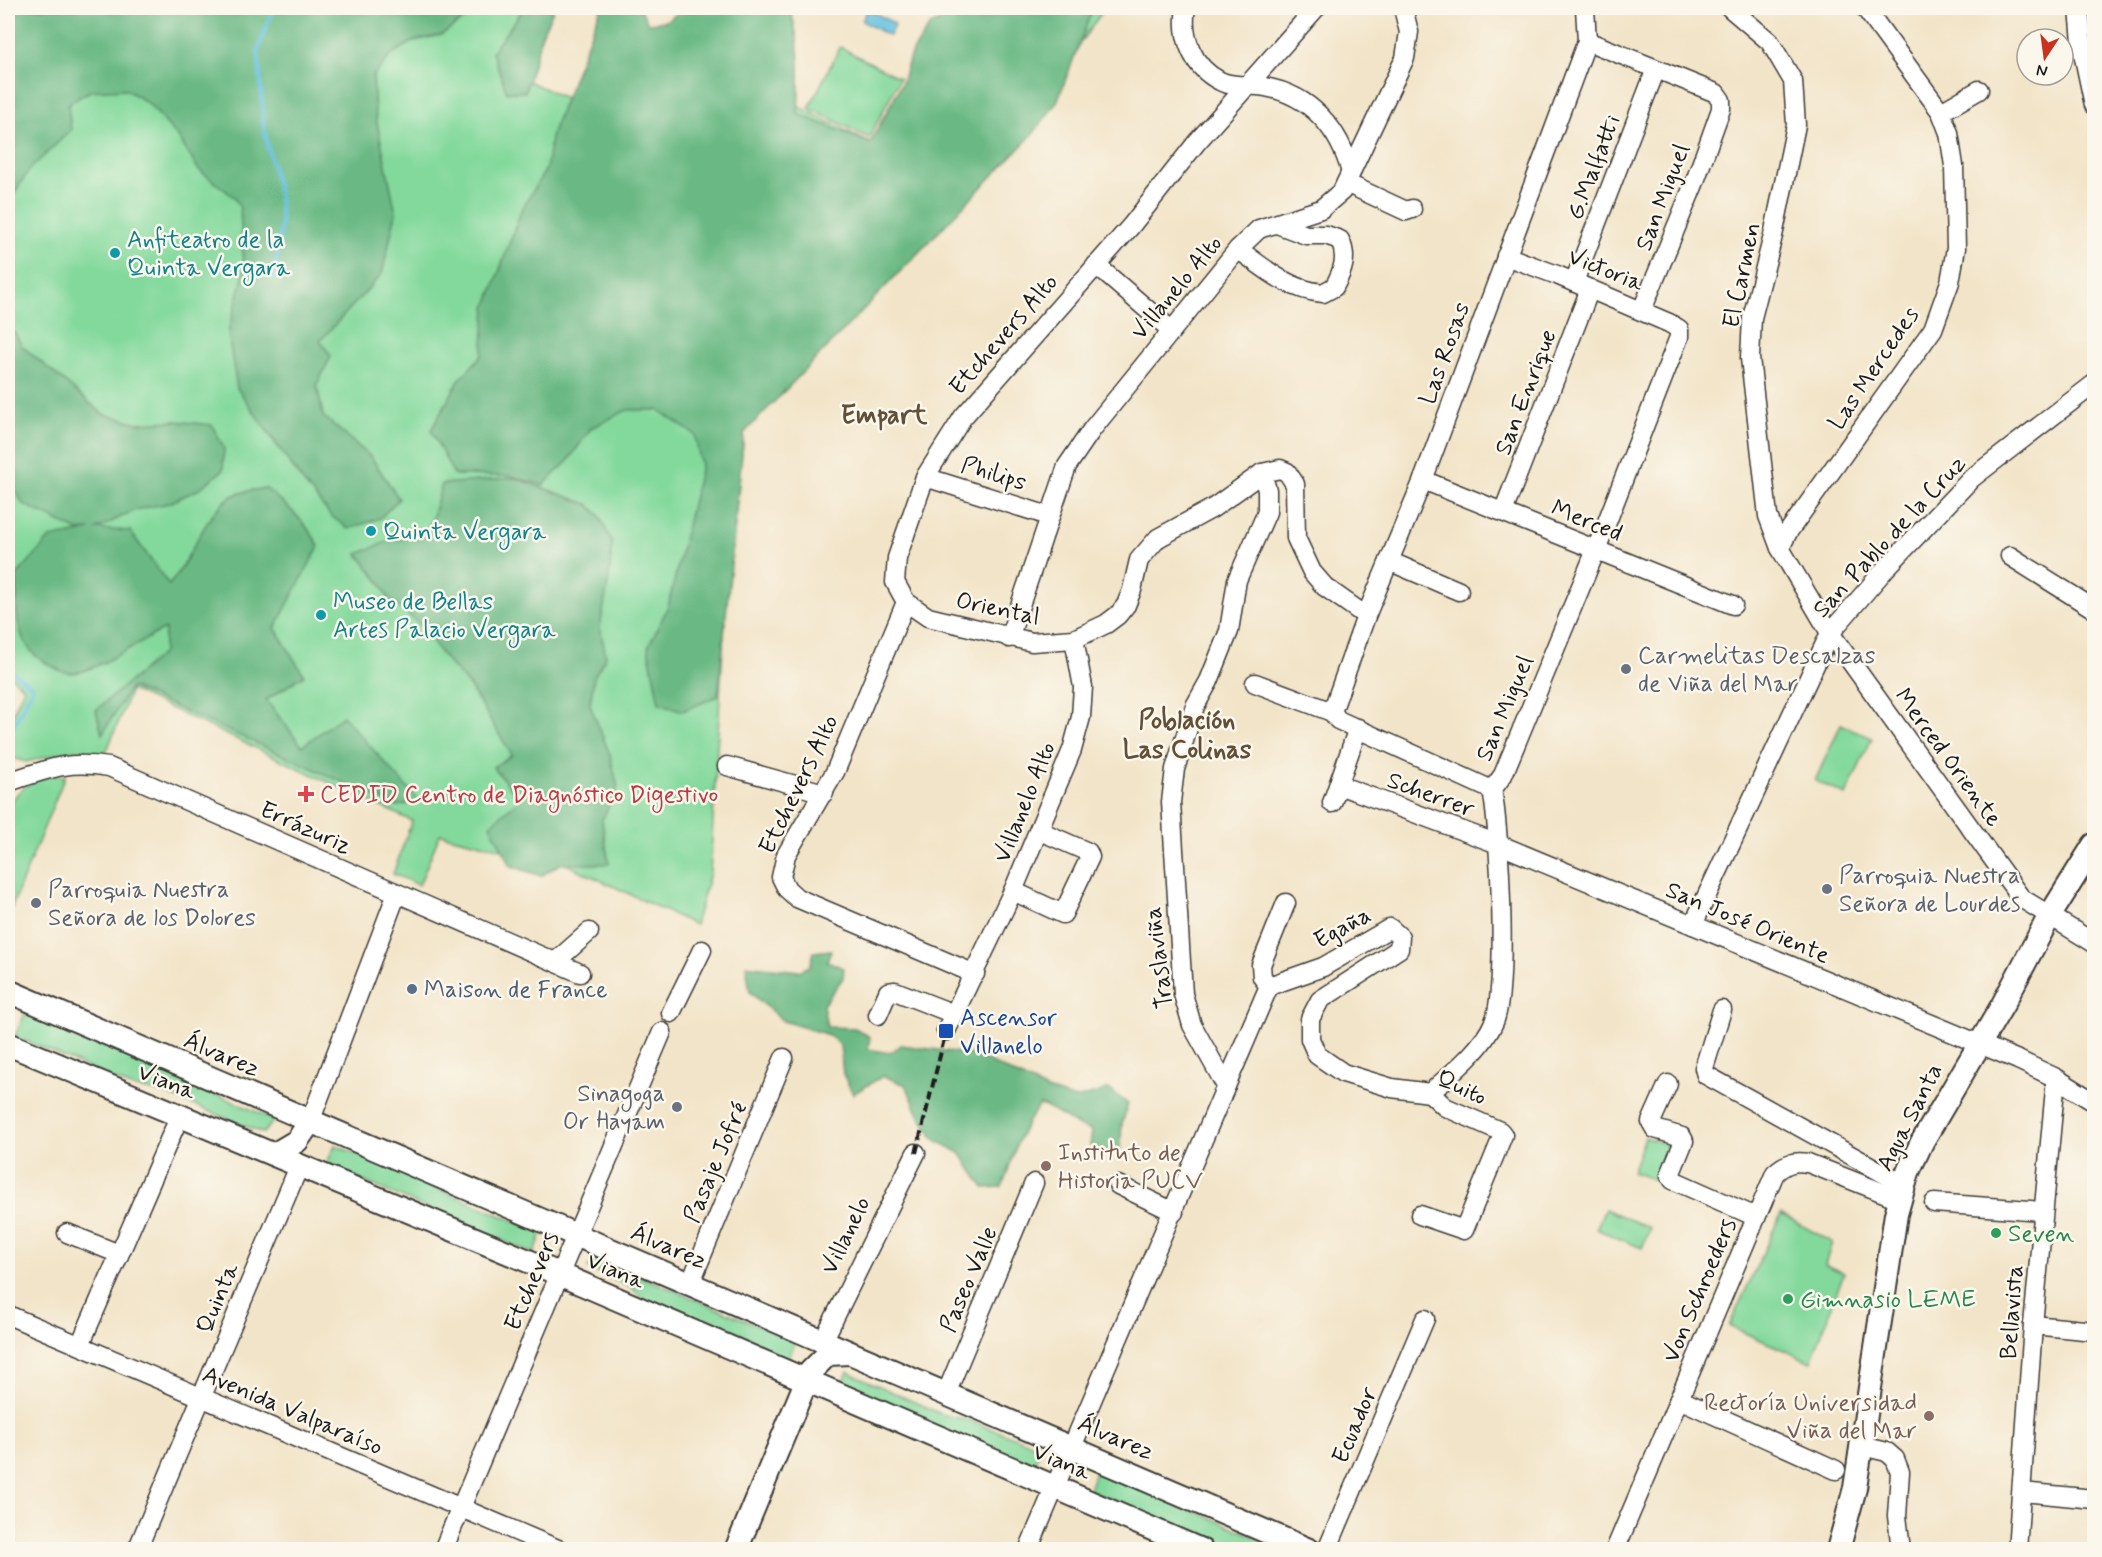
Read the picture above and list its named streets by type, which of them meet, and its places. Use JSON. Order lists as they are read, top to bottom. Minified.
{"streets":{"main road":["Álvarez","Viana","Agua Santa"],"street":["G.Malfatti","San Miguel","Victoria","El Carmen","Villanelo Alto","Etchevers Alto","Las Rosas","Las Mercedes","San Enrique","Philips","Merced","San Pablo de la Cruz","Oriental","Merced Oriente","Scherrer","Errázuriz","San José Oriente","Egaña","Traslaviña","Quito","Pasaje Jofré","Villanelo","Paseo Valle","Etchevers","Von Schroeders","Quinta","Bellavista","Avenida Valparaíso","Ecuador"]},"crossings":[["G.Malfatti","San Miguel"],["G.Malfatti","Victoria"],["G.Malfatti","San Enrique"],["San Miguel","Victoria"],["San Miguel","Merced"],["San Miguel","Scherrer"],["San Miguel","San José Oriente"],["San Miguel","Quito"],["Victoria","Las Rosas"],["Victoria","San Enrique"],["El Carmen","Las Mercedes"],["El Carmen","San Pablo de la Cruz"],["El Carmen","Merced Oriente"],["Villanelo Alto","Etchevers Alto"],["Villanelo Alto","Philips"],["Villanelo Alto","Oriental"],["Etchevers Alto","Philips"],["Etchevers Alto","Oriental"],["Las Rosas","Merced"],["San Enrique","Merced"],["San Pablo de la Cruz","Merced Oriente"],["San Pablo de la Cruz","San José Oriente"],["Oriental","Traslaviña"],["Merced Oriente","Agua Santa"],["Scherrer","San José Oriente"],["San José Oriente","Agua Santa"],["San José Oriente","Bellavista"],["Egaña","Quito"],["Álvarez","Pasaje Jofré"],["Álvarez","Villanelo"],["Álvarez","Paseo Valle"],["Álvarez","Etchevers"],["Viana","Etchevers"],["Viana","Quinta"],["Agua Santa","Von Schroeders"],["Etchevers","Avenida Valparaíso"],["Quinta","Avenida Valparaíso"]],"districts":["Empart","Población Las Colinas"],"places":{"other":["Anfiteatro de la Quinta Vergara","Quinta Vergara","Museo de Bellas Artes Palacio Vergara","Carmelitas Descalzas de Viña del Mar","Parroquia Nuestra Señora de Lourdes","Parroquia Nuestra Señora de los Dolores","Maison de France","Sinagoga Or Hayam","Instituto de Historia PUCV","Seven","Gimnasio LEME","Rectoría Universidad Viña del Mar"],"health":["CEDID Centro de Diagnóstico Digestivo"],"transit":["Ascensor Villanelo"]},"north":"bottom"}
